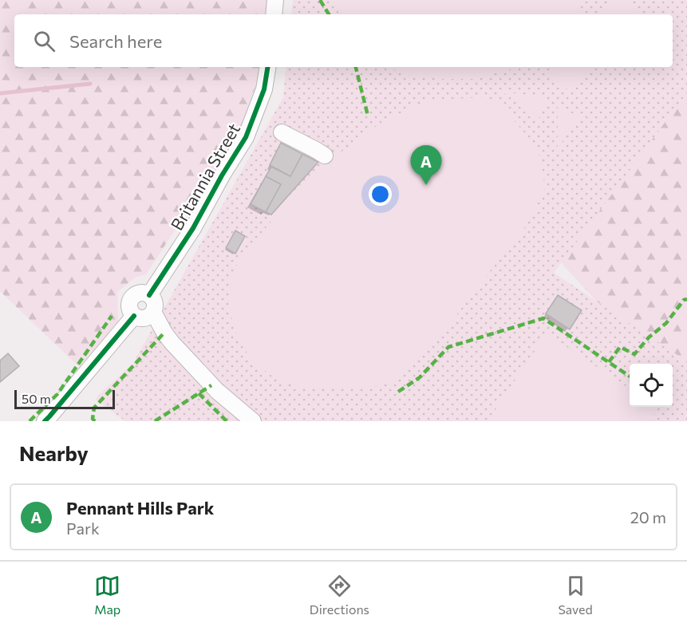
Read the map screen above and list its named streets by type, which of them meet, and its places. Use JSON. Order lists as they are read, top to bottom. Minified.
{"streets":{"street":["Britannia Street"]},"scale_bar":"50 m","page":{"search":"Search here","pins":"A","scale":"50 m","heading":"Nearby","list":[{"mark":"A","name":"Pennant Hills Park","note":"Park","value":"20 m"}],"nav":["Map","Directions","Saved"]}}
